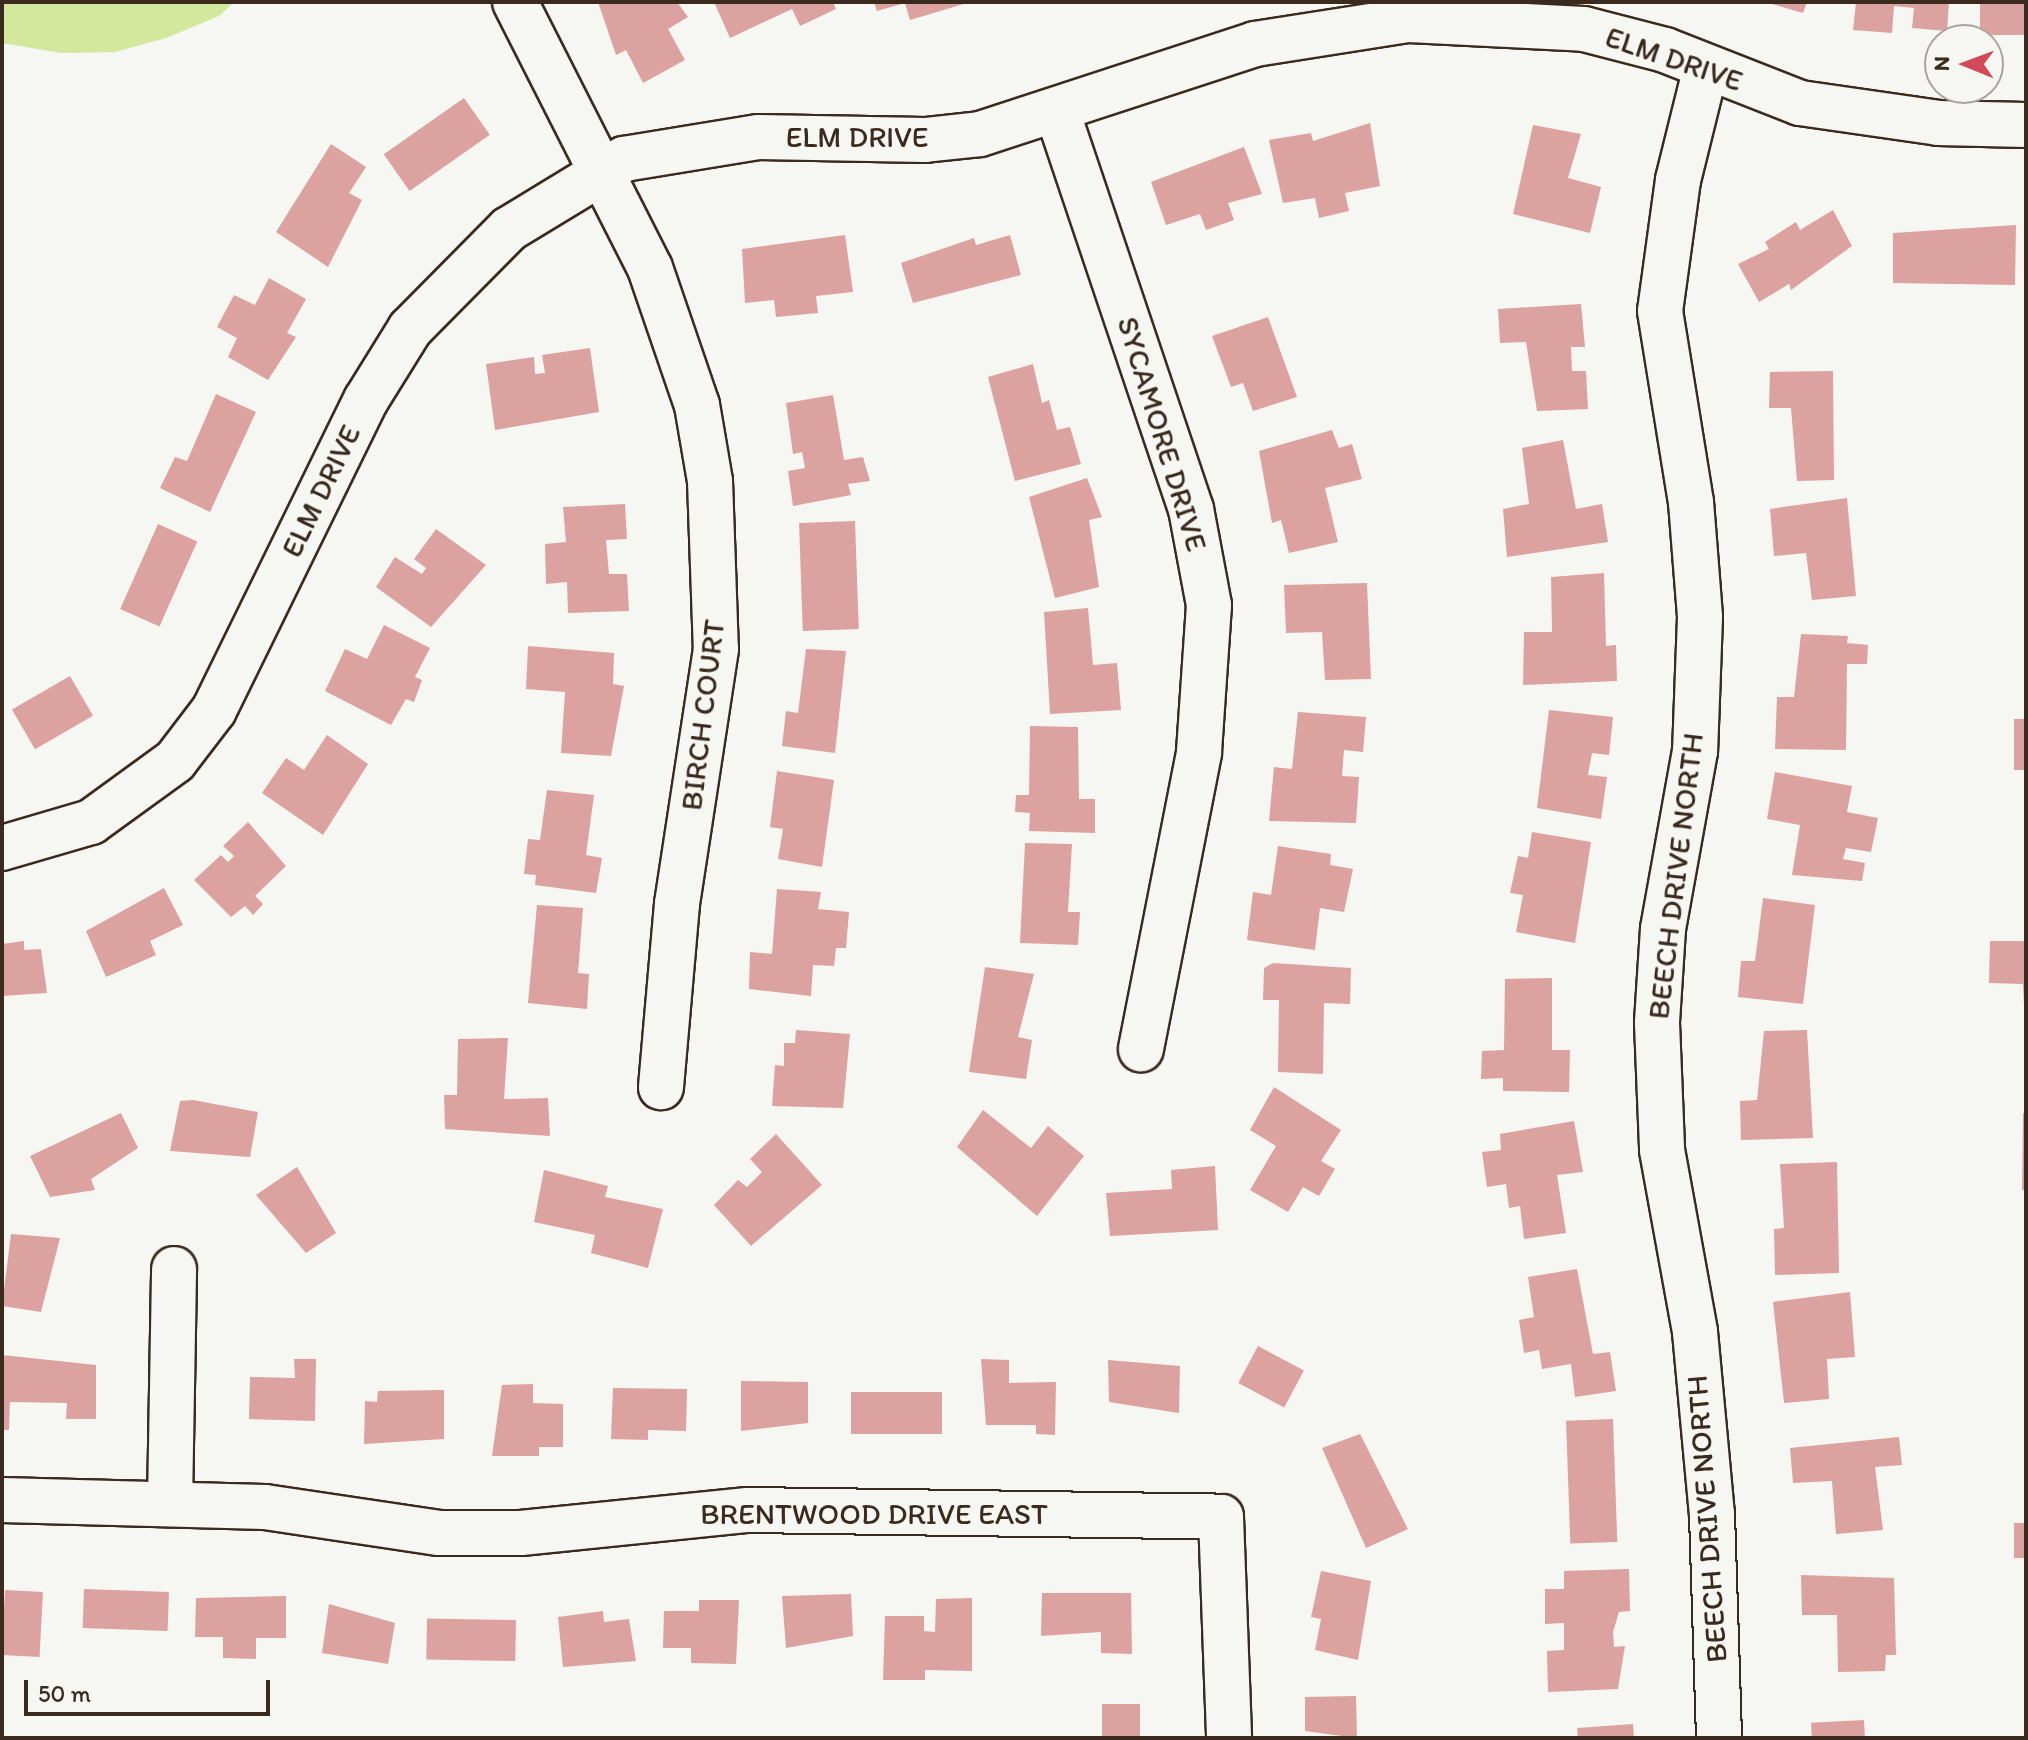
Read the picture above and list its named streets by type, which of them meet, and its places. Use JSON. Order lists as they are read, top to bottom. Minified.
{"streets":{"street":["ELM DRIVE","SYCAMORE DRIVE","BIRCH COURT","BEECH DRIVE NORTH","BRENTWOOD DRIVE EAST"]},"crossings":[["ELM DRIVE","SYCAMORE DRIVE"],["ELM DRIVE","BIRCH COURT"],["ELM DRIVE","BEECH DRIVE NORTH"]],"scale_bar":"50 m","north":"left"}
